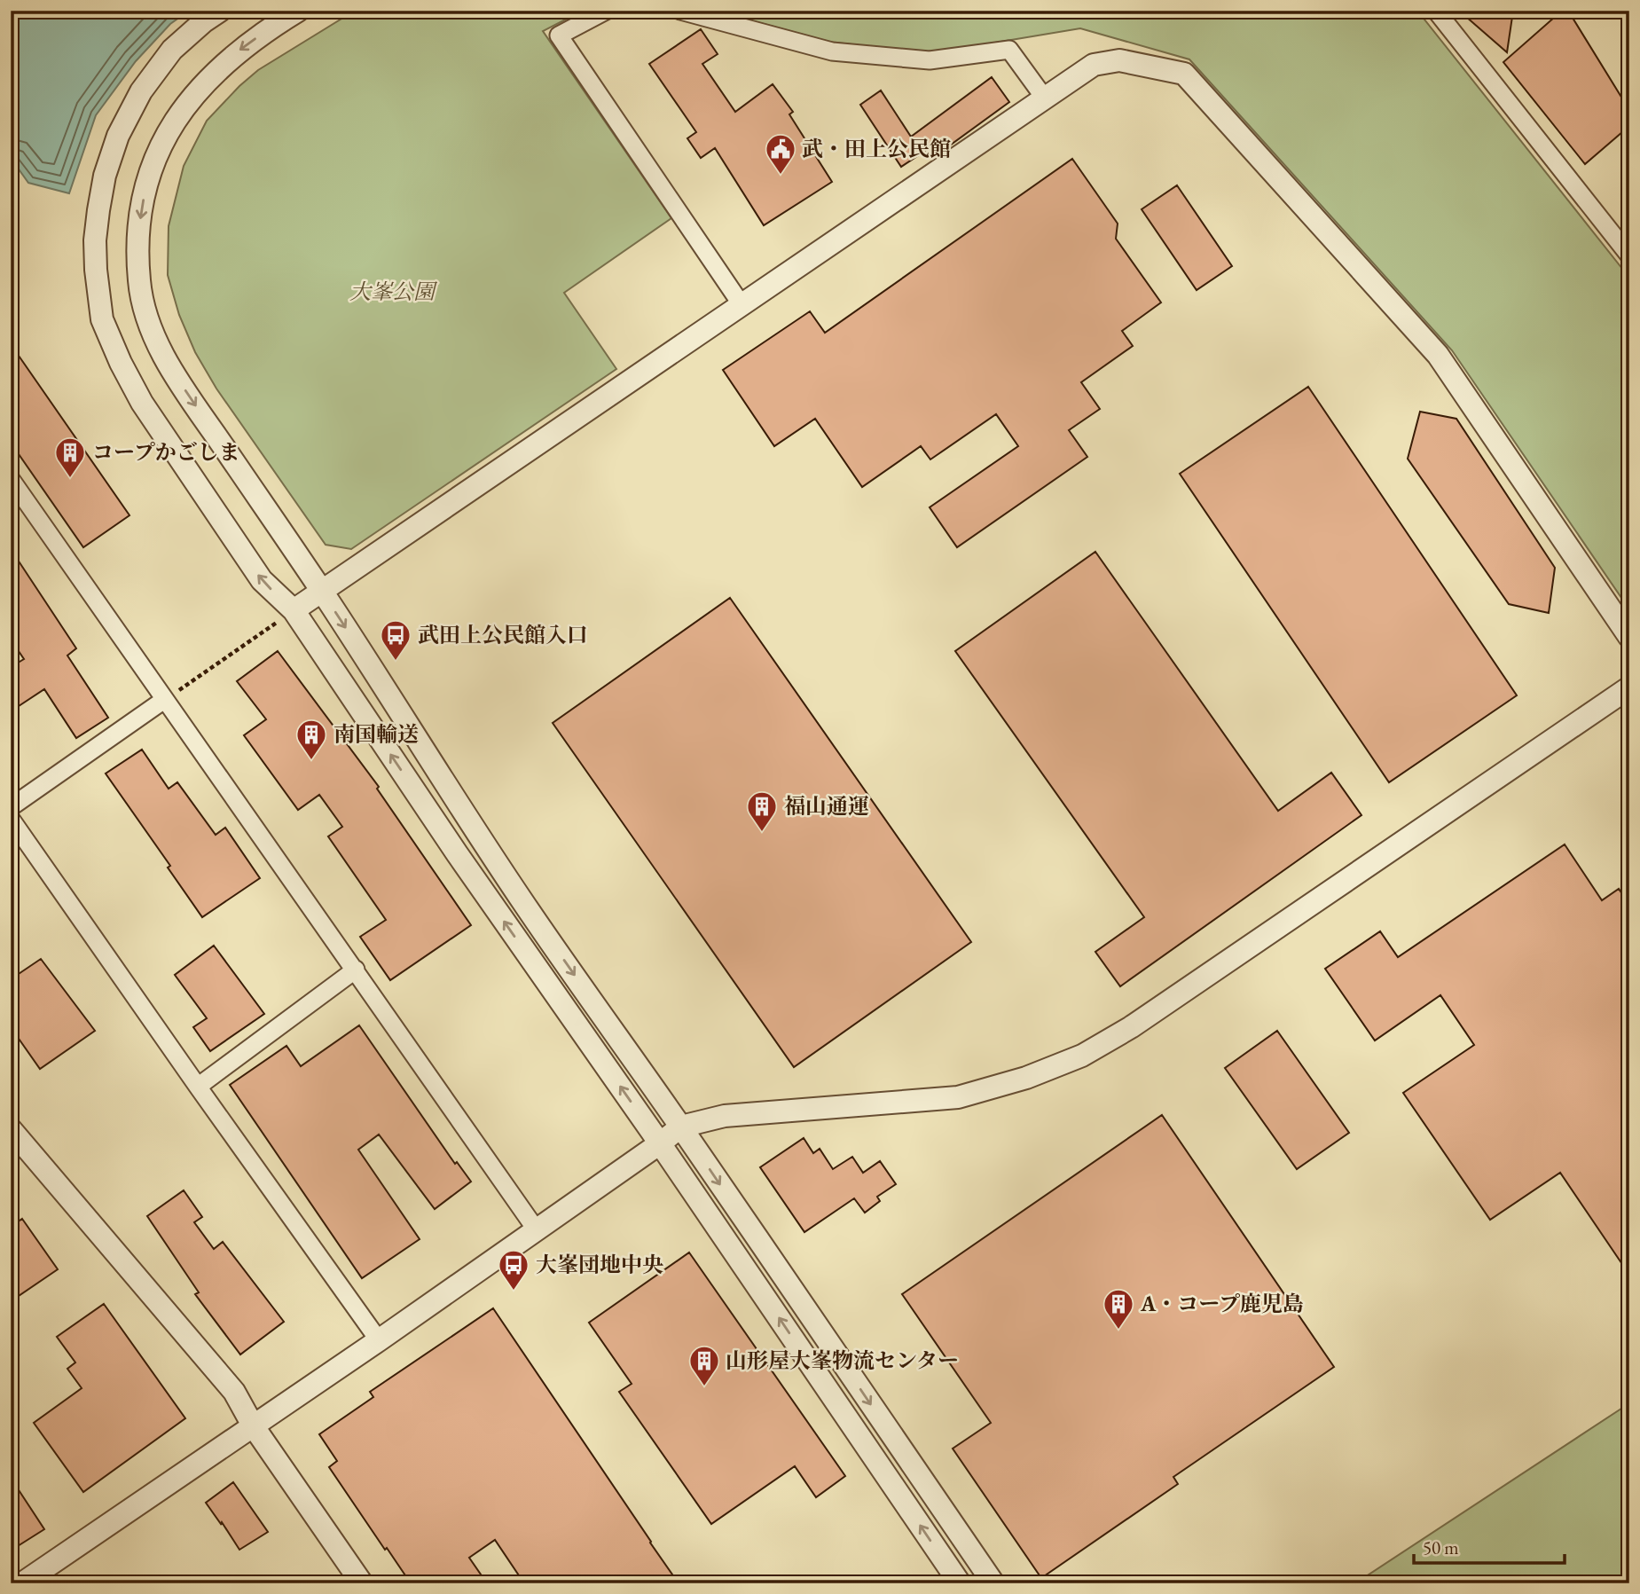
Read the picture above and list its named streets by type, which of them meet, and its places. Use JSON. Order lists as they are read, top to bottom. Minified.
{"parks":["大峯公園"],"places":{"public building":["武・田上公民館"],"building":["コープかごしま","南国輸送","福山通運","A・コープ鹿児島","山形屋大峯物流センター"],"bus stop":["武田上公民館入口","大峯団地中央"]},"scale_bar":"50 m"}
